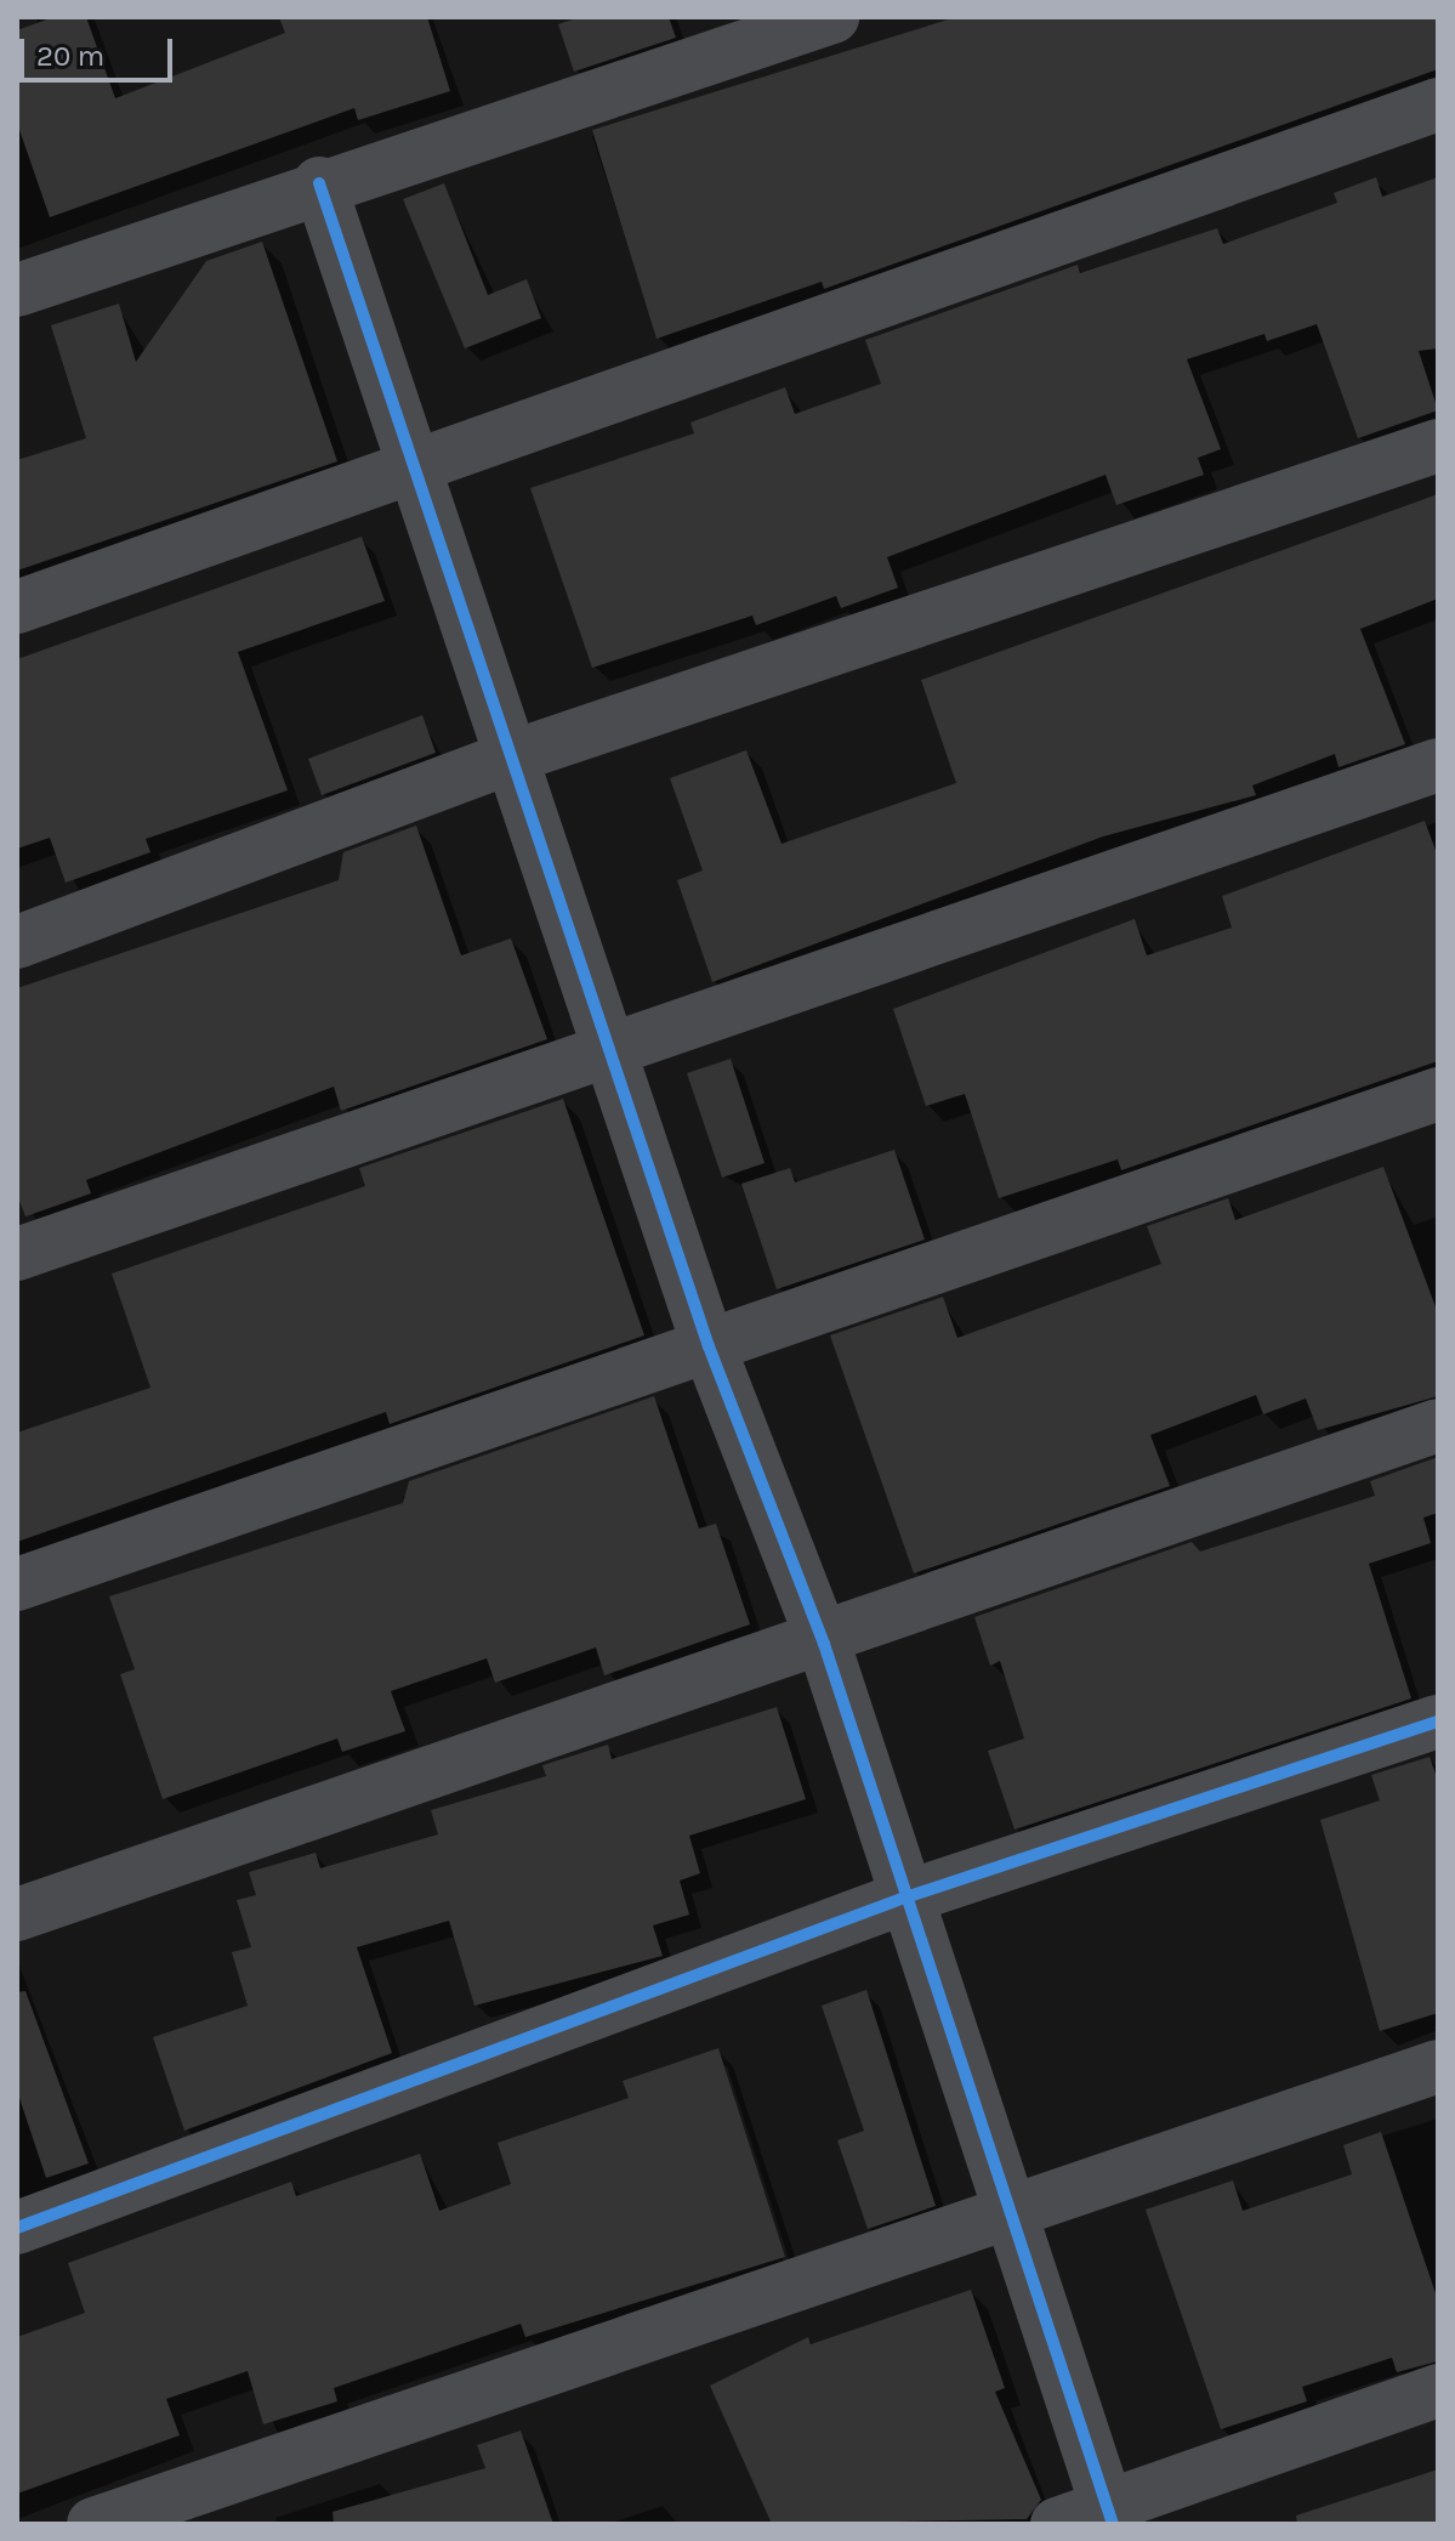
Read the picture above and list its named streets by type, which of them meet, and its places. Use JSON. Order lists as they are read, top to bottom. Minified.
{"scale_bar":"20 m"}
